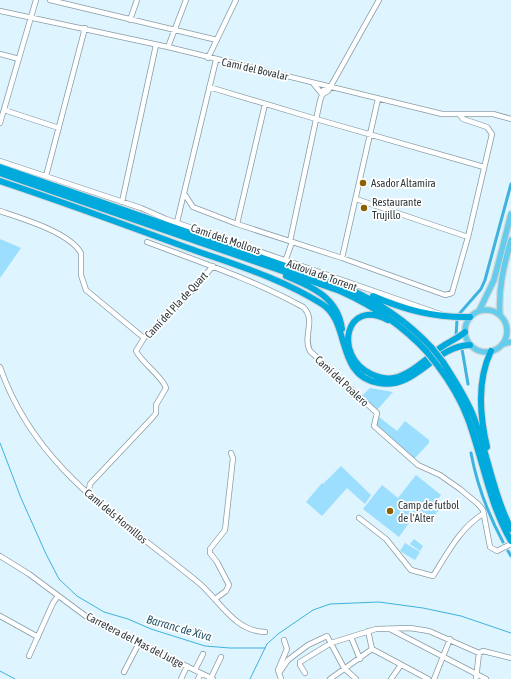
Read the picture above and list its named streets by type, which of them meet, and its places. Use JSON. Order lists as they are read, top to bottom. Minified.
{"streets":{"highway":["Autovia de Torrent"],"street":["Camí del Bovalar","Camí dels Mollons","Camí del Pla de Quart","Camí del Poalero","Camí dels Hornillos","Carretera del Mas del Jutge"]},"crossings":[["Autovia de Torrent","Camí del Poalero"],["Camí del Pla de Quart","Camí del Poalero"],["Camí del Pla de Quart","Camí dels Hornillos"]],"water":["Barranc de Xiva"],"places":["Asador Altamira","Restaurante Trujillo","Camp de futbol de l'Alter"]}
